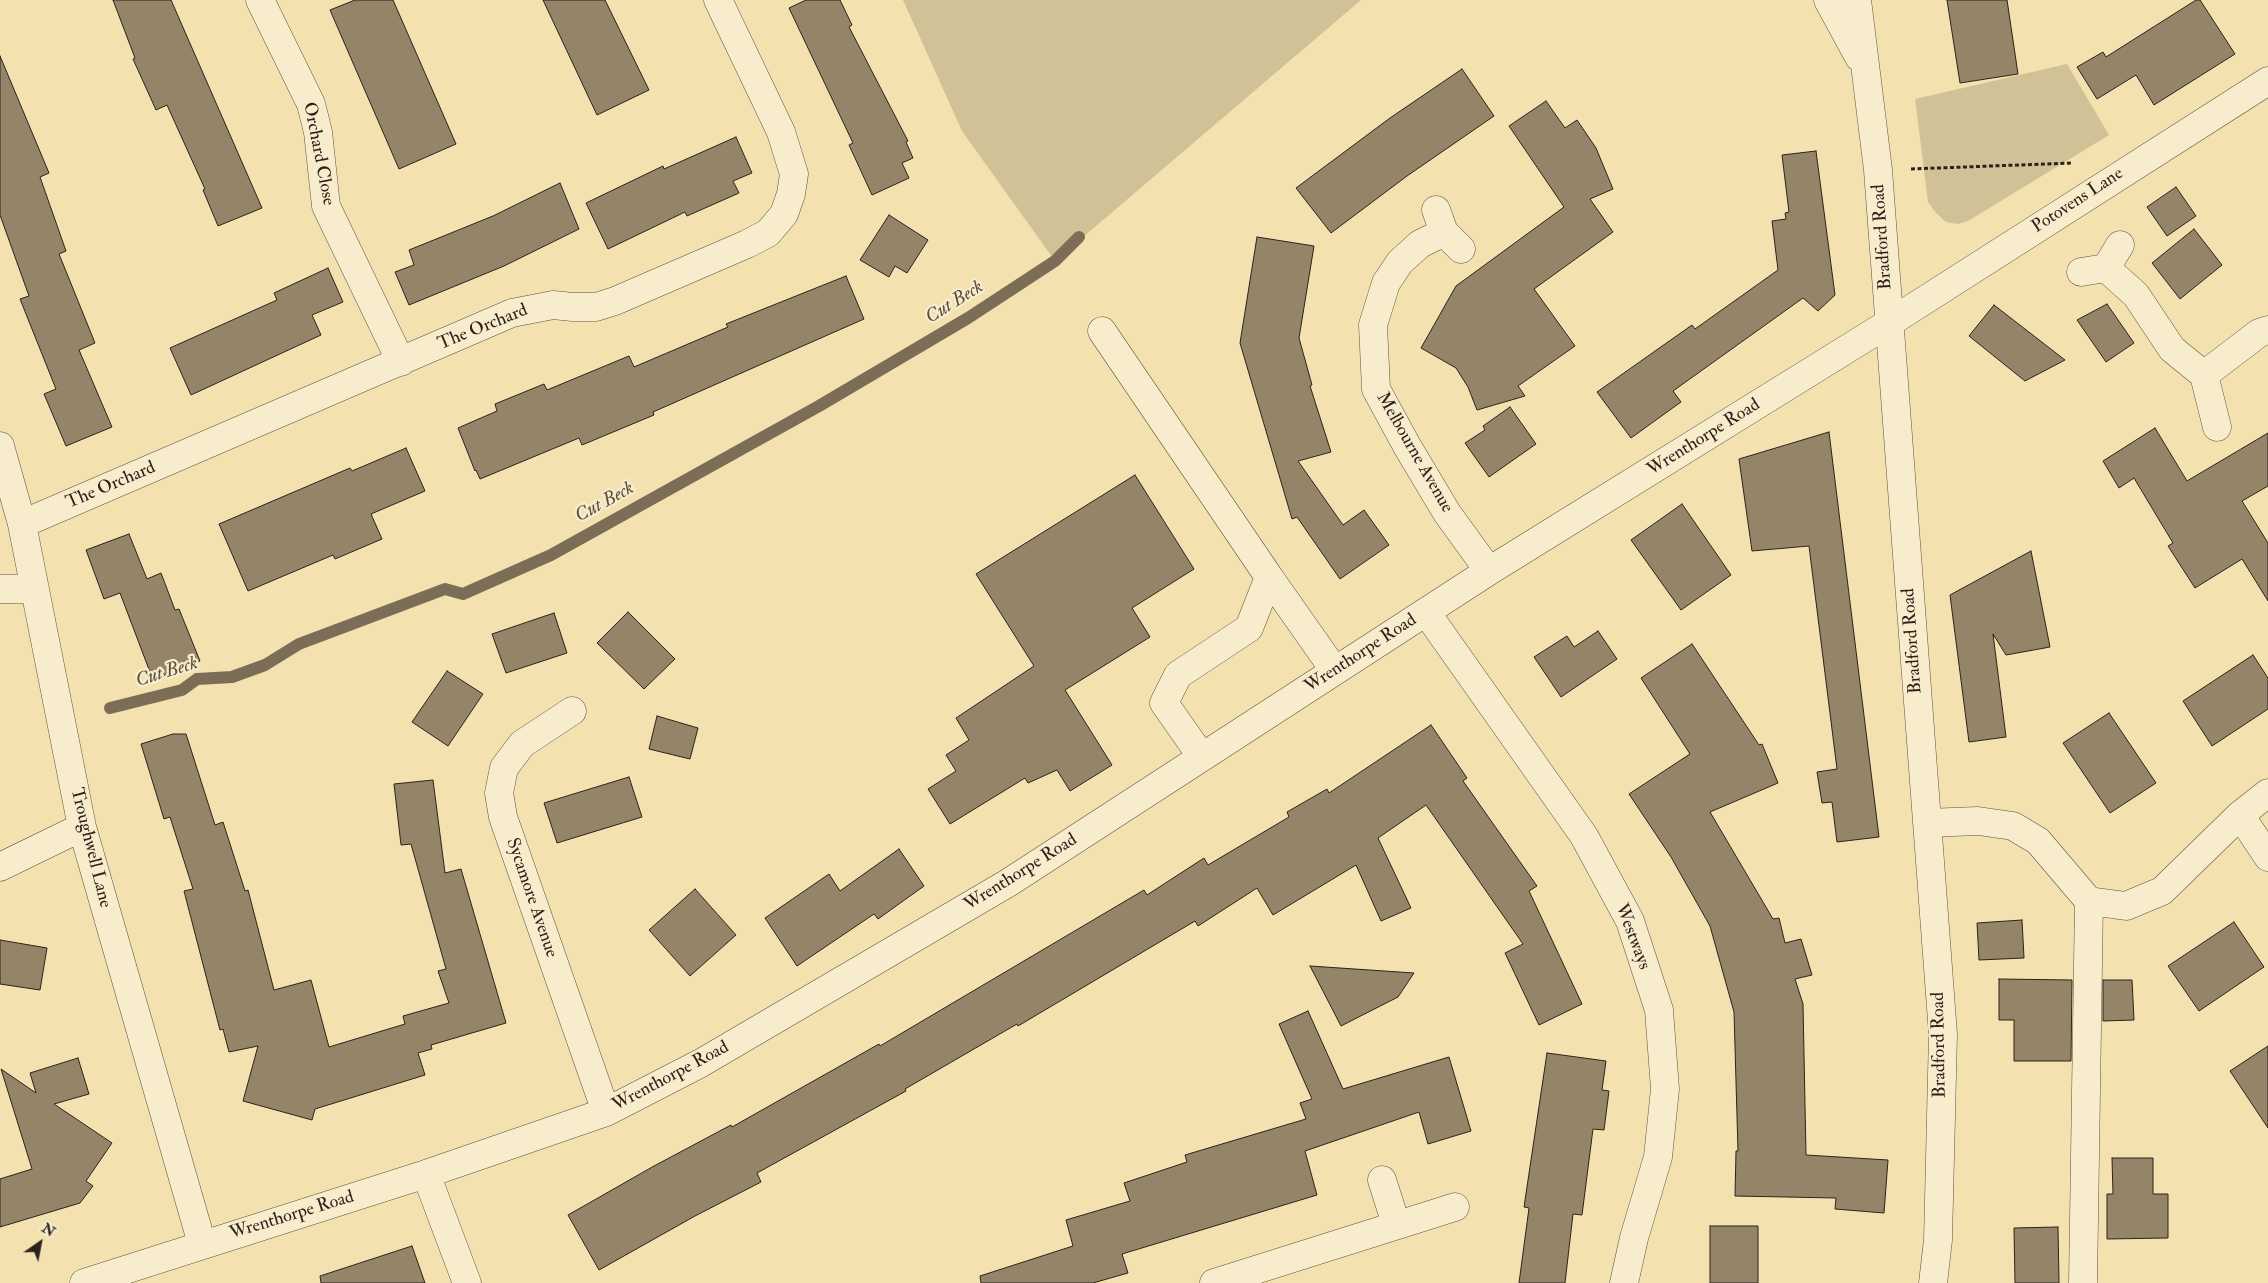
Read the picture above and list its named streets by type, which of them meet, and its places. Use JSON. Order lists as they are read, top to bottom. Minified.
{"streets":{"street":["Orchard Close","Potovens Lane","Bradford Road","The Orchard","Wrenthorpe Road","Melbourne Avenue","Troughwell Lane","Sycamore Avenue","Westways"]},"crossings":[["Orchard Close","The Orchard"],["Potovens Lane","Bradford Road"],["Potovens Lane","Wrenthorpe Road"],["Bradford Road","Wrenthorpe Road"],["The Orchard","Troughwell Lane"],["Wrenthorpe Road","Melbourne Avenue"],["Wrenthorpe Road","Troughwell Lane"],["Wrenthorpe Road","Sycamore Avenue"],["Wrenthorpe Road","Westways"]],"water":["Cut Beck"],"north":"top right"}
